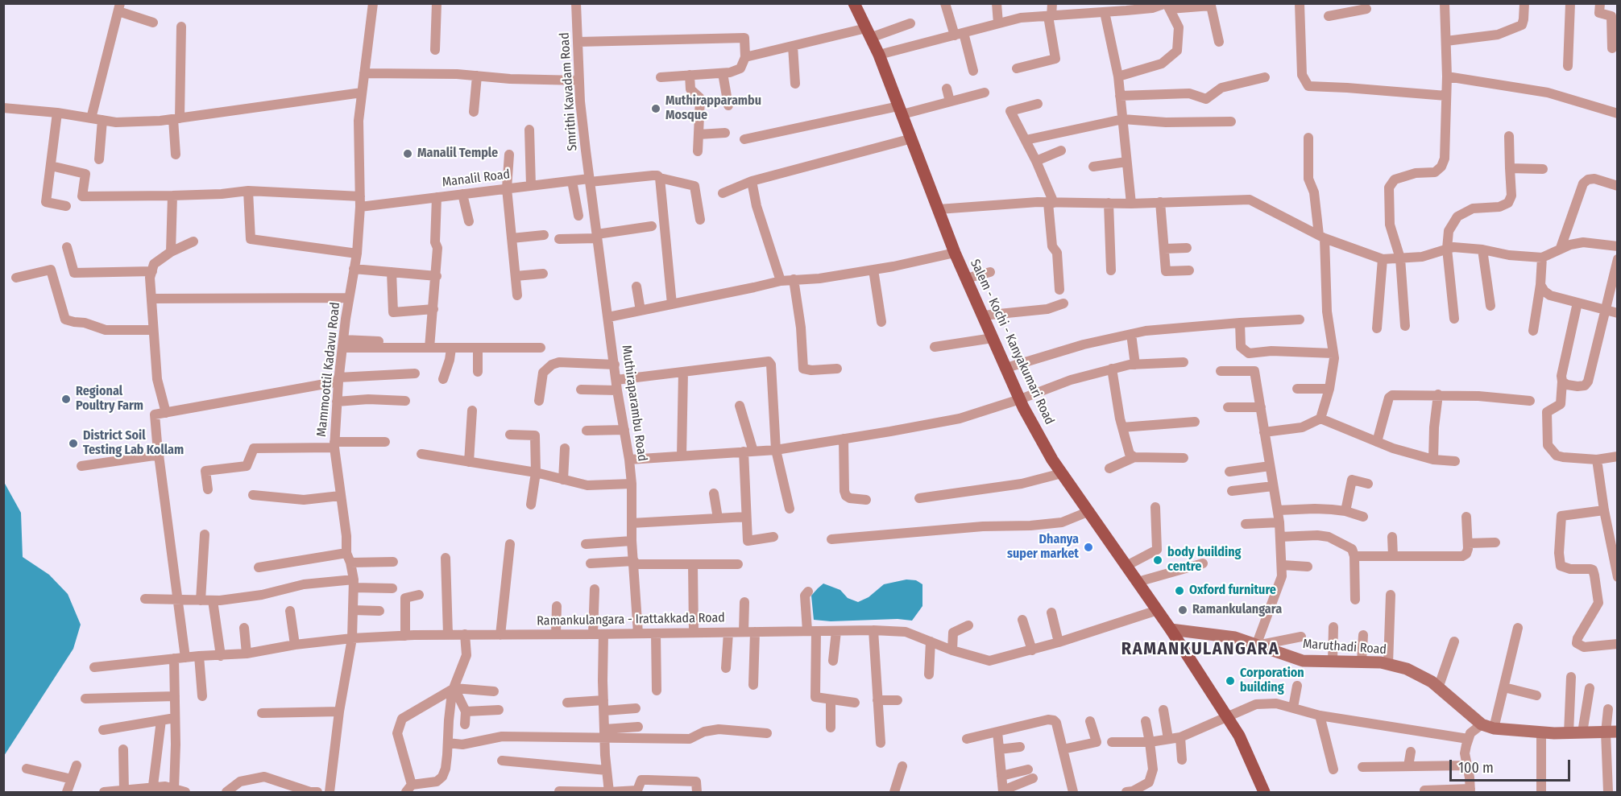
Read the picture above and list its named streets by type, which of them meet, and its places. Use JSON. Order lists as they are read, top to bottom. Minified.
{"streets":{"main road":["Salem - Kochi - Kanyakumari Road","Maruthadi Road"],"street":["Smrithi Kavadam Road","Manalil Road","Mammoottil Kadavu Road","Muthiraparambu Road","Ramankulangara - Irattakkada Road"]},"crossings":[["Smrithi Kavadam Road","Manalil Road"],["Smrithi Kavadam Road","Muthiraparambu Road"],["Manalil Road","Mammoottil Kadavu Road"],["Manalil Road","Muthiraparambu Road"],["Salem - Kochi - Kanyakumari Road","Ramankulangara - Irattakkada Road"],["Salem - Kochi - Kanyakumari Road","Maruthadi Road"],["Mammoottil Kadavu Road","Ramankulangara - Irattakkada Road"],["Muthiraparambu Road","Ramankulangara - Irattakkada Road"]],"districts":["RAMANKULANGARA"],"places":["Muthirapparambu Mosque","Manalil Temple","Regional Poultry Farm","District Soil Testing Lab Kollam","Dhanya super market","body building centre","Oxford furniture","Ramankulangara","Corporation building"],"scale_bar":"100 m"}
